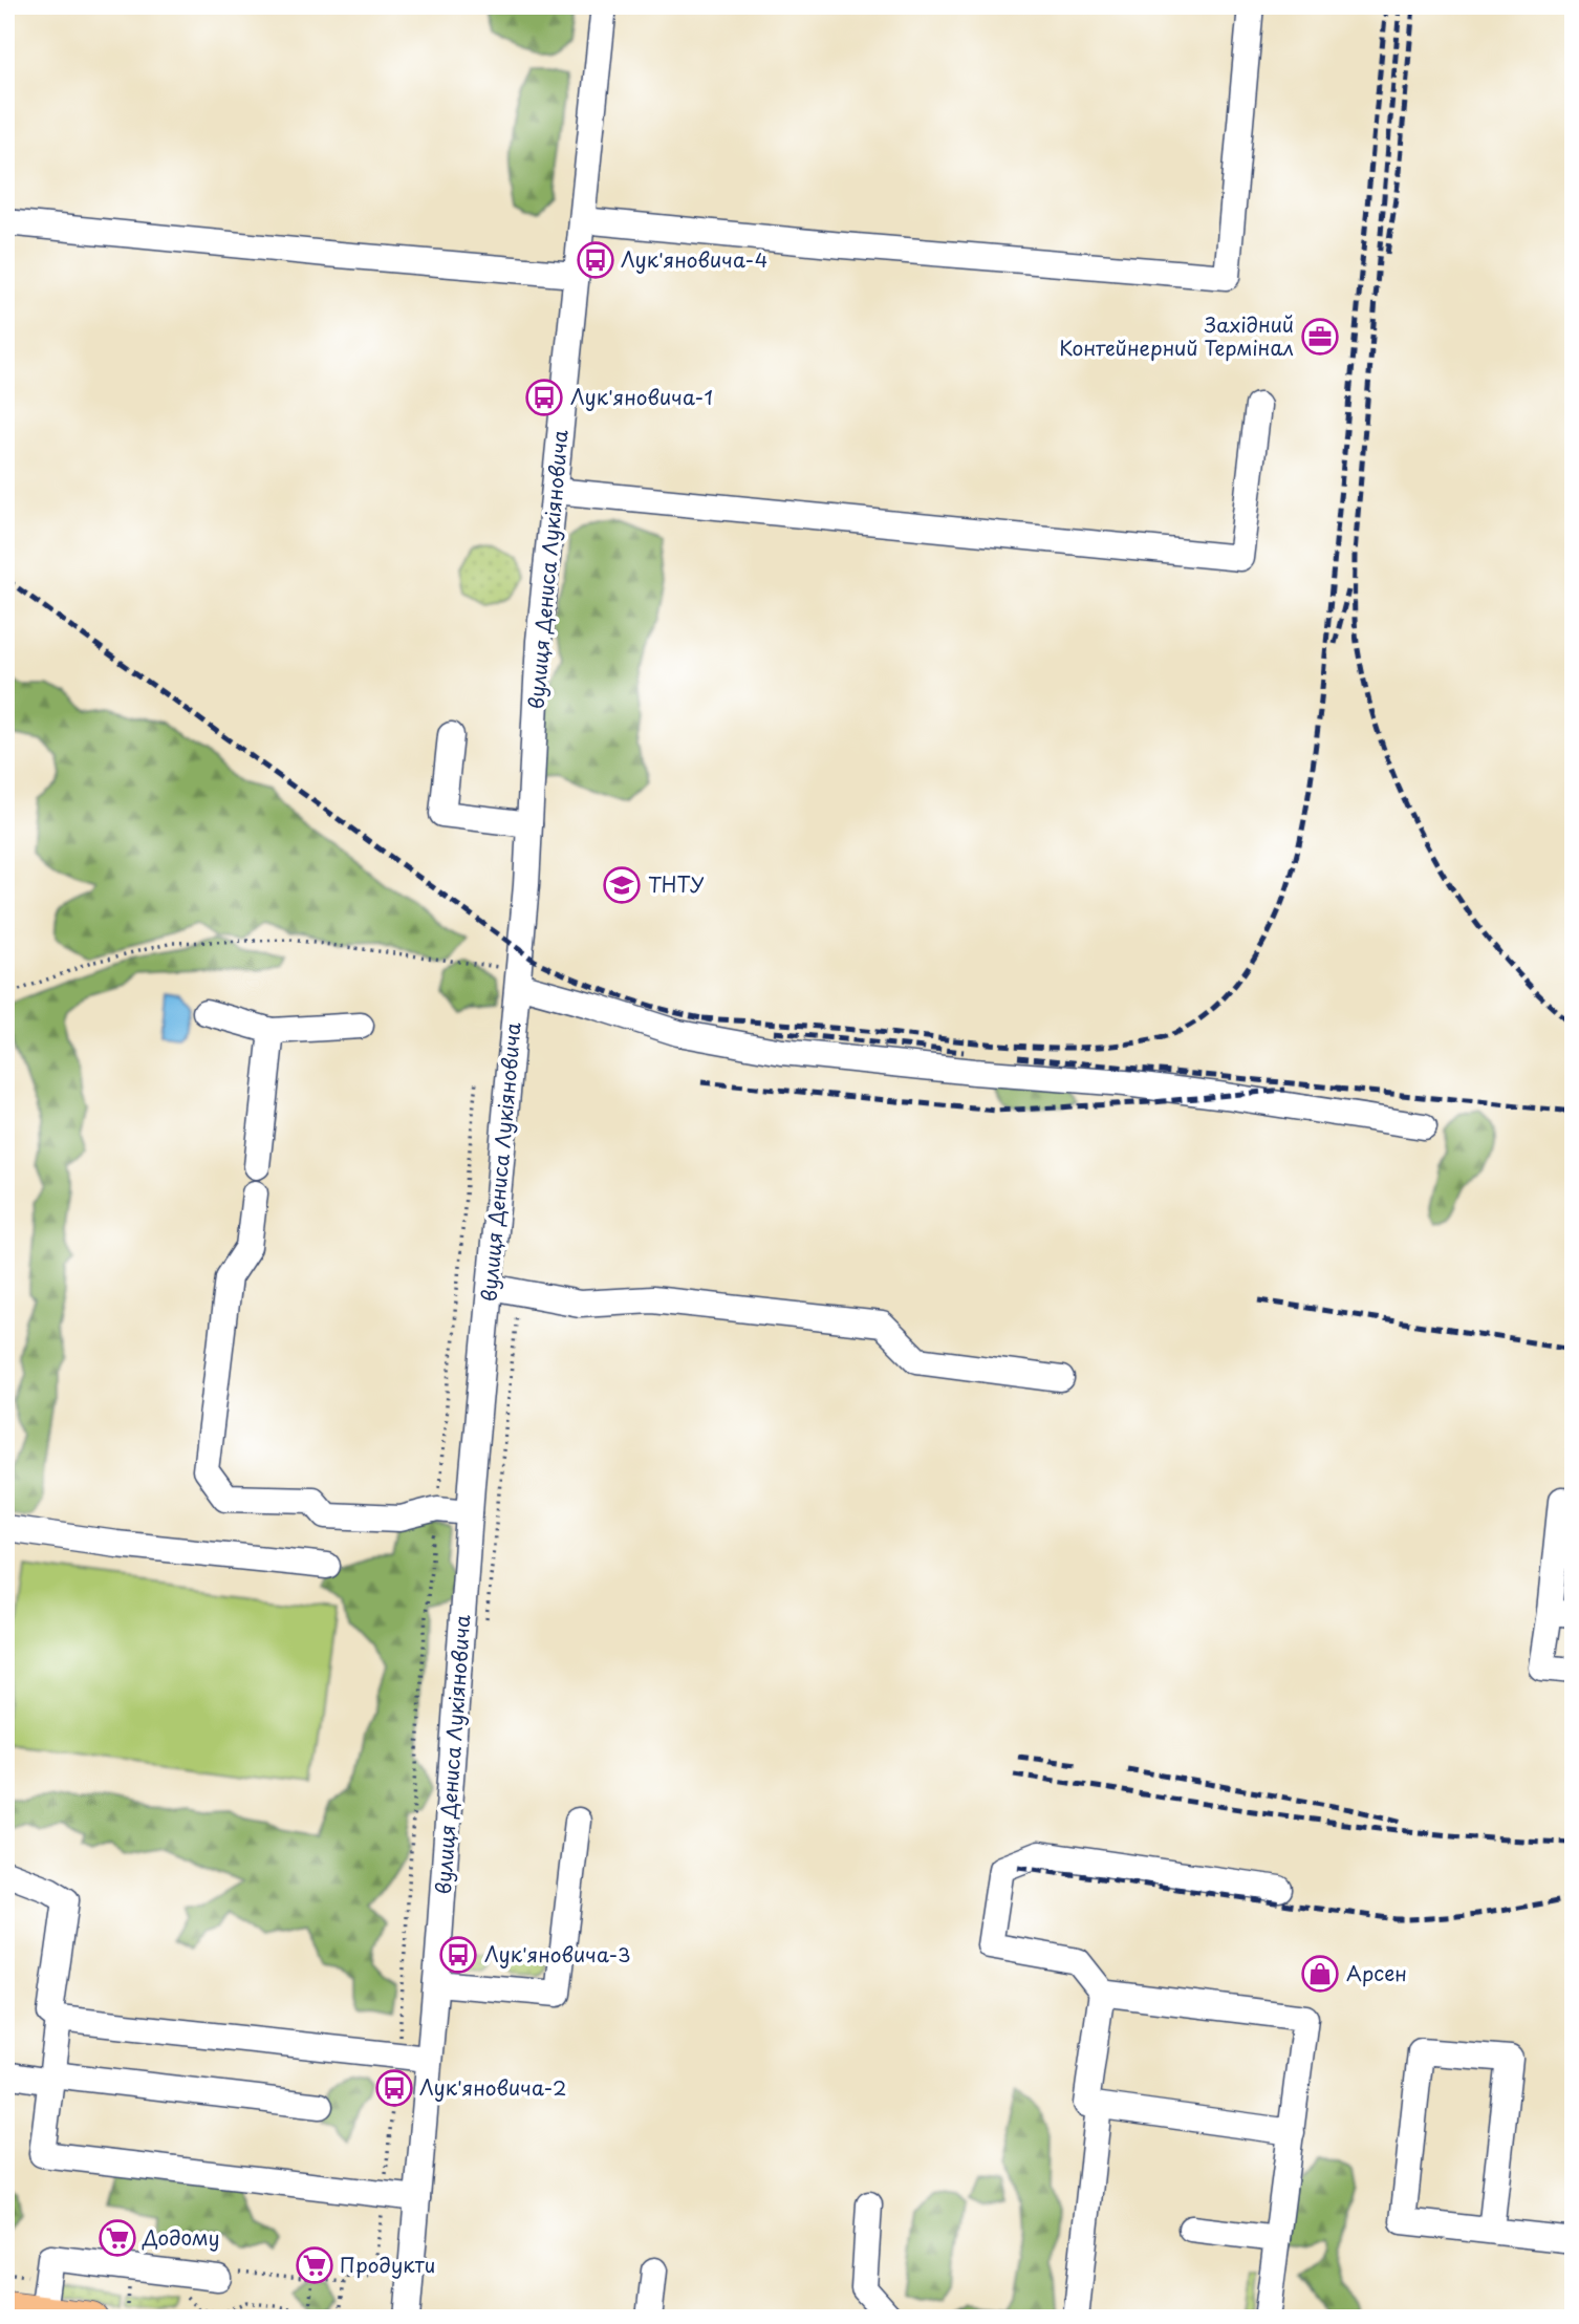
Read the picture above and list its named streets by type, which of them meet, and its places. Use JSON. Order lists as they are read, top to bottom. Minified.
{"streets":{"street":["вулиця Дениса Лукіяновича"]},"places":{"bus stop":["Лук'яновича-4","Лук'яновича-1","Лук'яновича-3","Лук'яновича-2"],"office":["Західний Контейнерний Термінал"],"school or university":["ТНТУ"],"shop":["Арсен"],"supermarket":["Додому","Продукти"]}}
